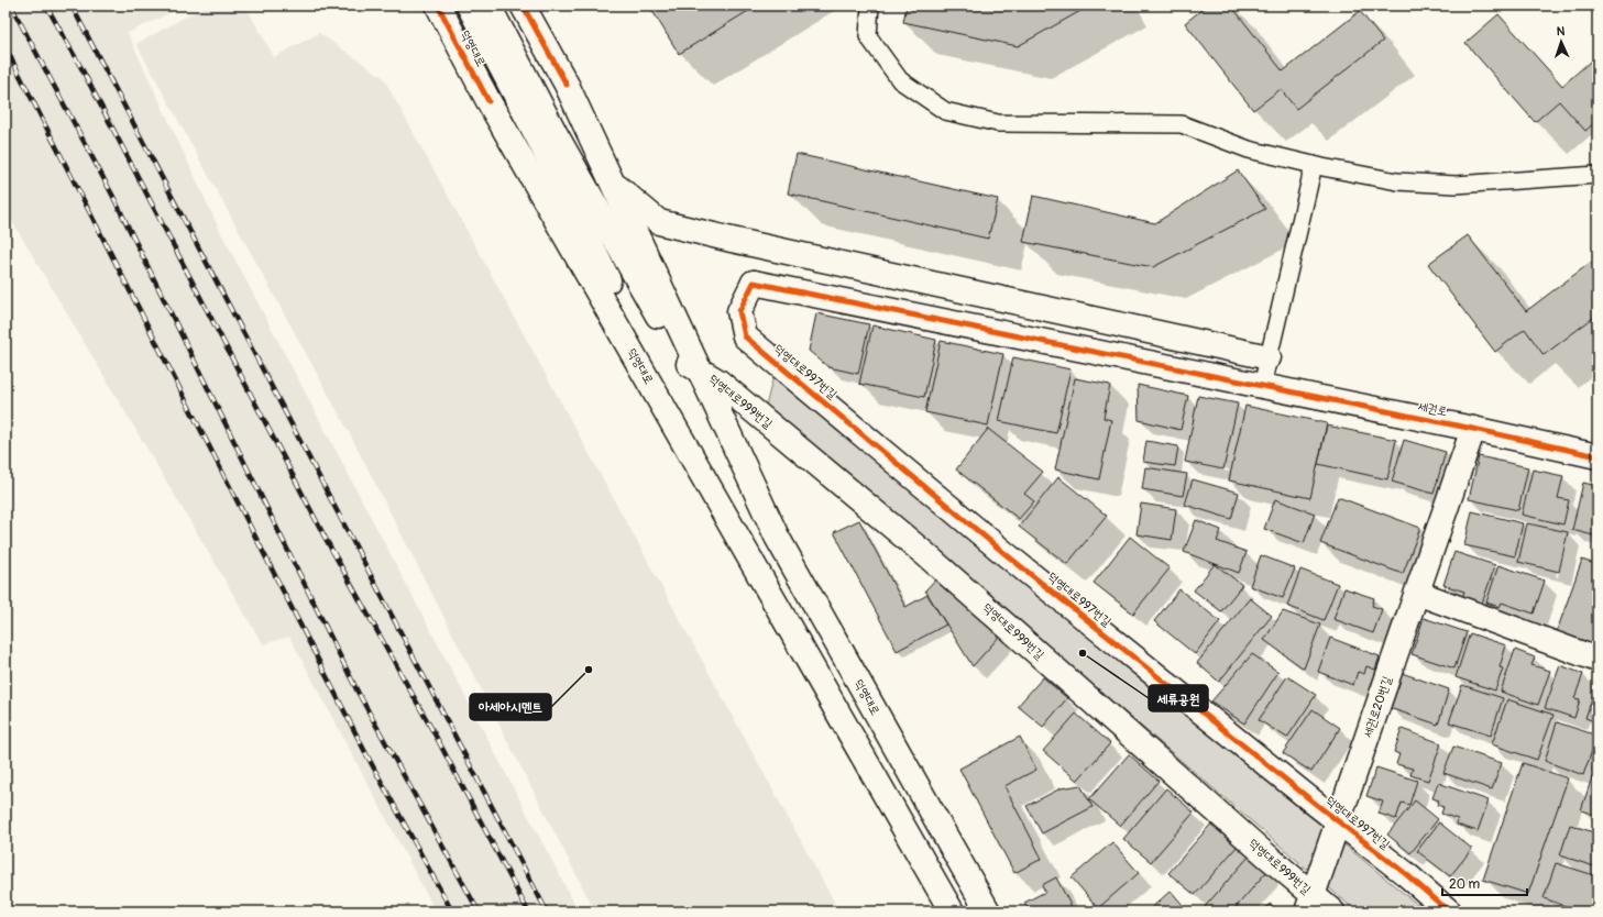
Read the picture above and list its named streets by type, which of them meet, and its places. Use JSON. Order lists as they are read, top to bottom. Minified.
{"streets":{"street":["덕영대로","덕영대로997번길","덕영대로999번길","세권로","세권로20번길"]},"crossings":[["덕영대로","덕영대로999번길"],["덕영대로997번길","세권로"],["덕영대로997번길","세권로20번길"],["덕영대로999번길","세권로20번길"],["세권로","세권로20번길"]],"places":["세류공원","아세아시멘트"],"scale_bar":"20 m","north":"top"}
